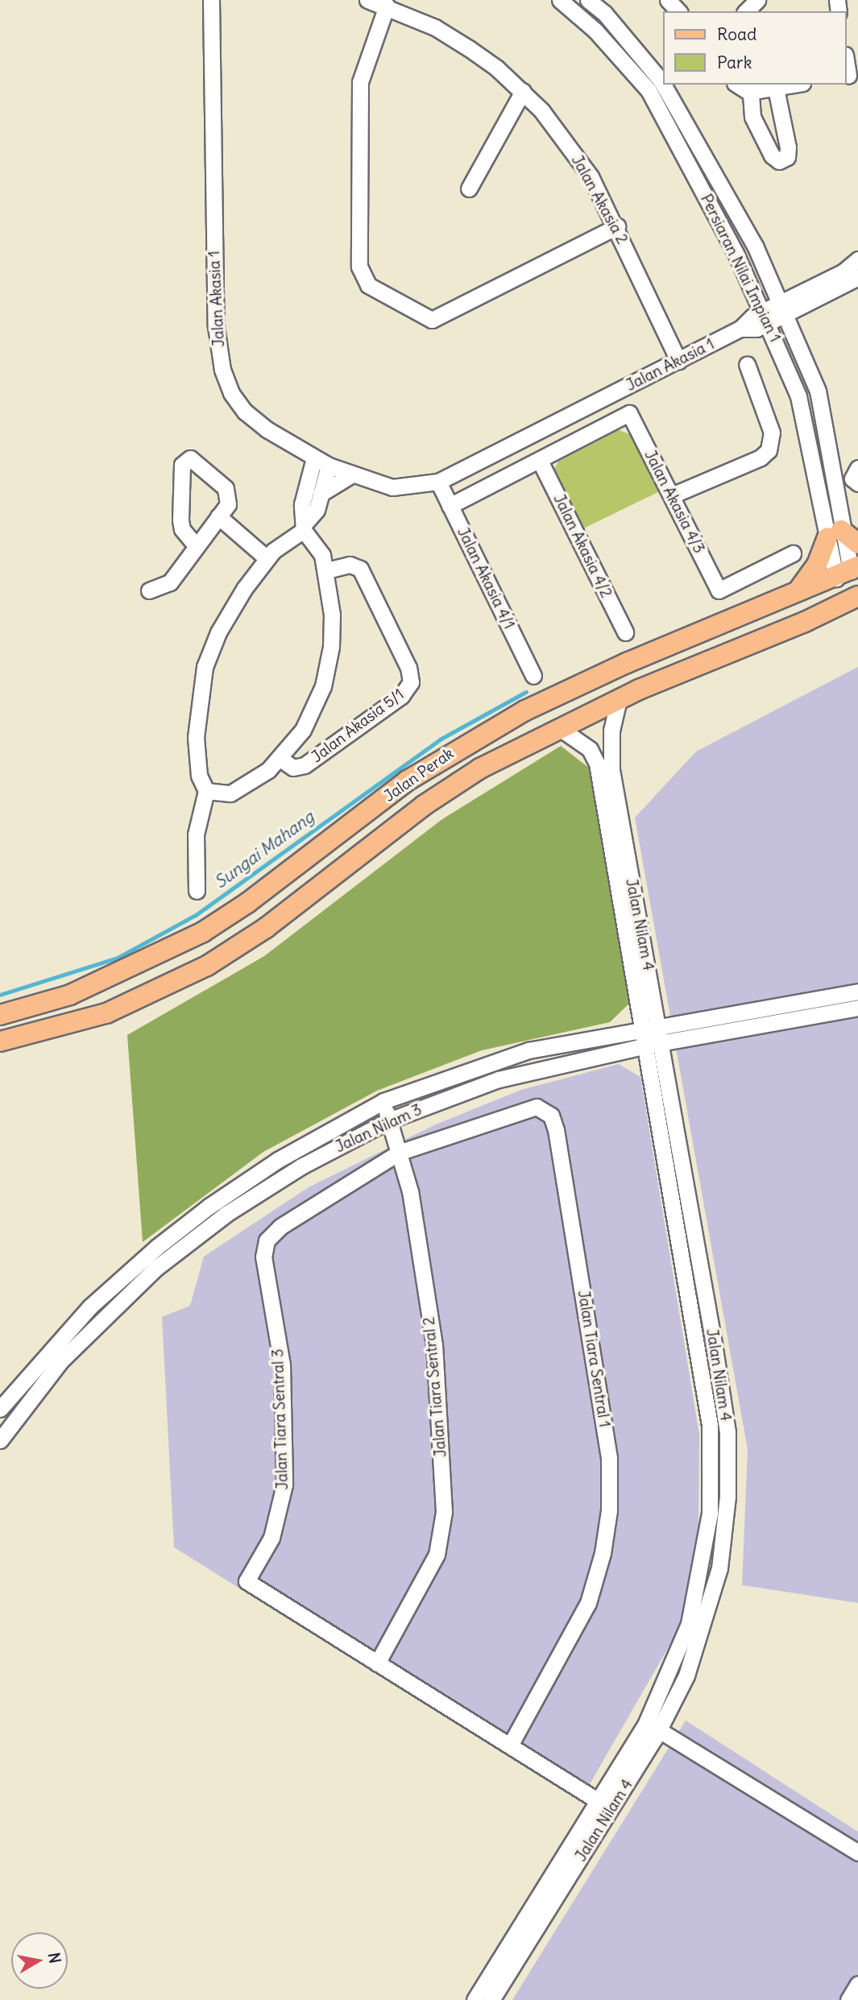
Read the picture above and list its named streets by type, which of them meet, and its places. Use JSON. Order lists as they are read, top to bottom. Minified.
{"streets":{"main road":["Jalan Perak"],"street":["Jalan Akasia 2","Persiaran Nilai Impian 1","Jalan Akasia 1","Jalan Akasia 4/3","Jalan Akasia 4/2","Jalan Akasia 4/1","Jalan Akasia 5/1","Jalan Nilam 4","Jalan Nilam 3","Jalan Tiara Sentral 1","Jalan Tiara Sentral 2","Jalan Tiara Sentral 3"]},"crossings":[["Jalan Akasia 2","Jalan Akasia 1"],["Persiaran Nilai Impian 1","Jalan Akasia 1"],["Persiaran Nilai Impian 1","Jalan Perak"],["Jalan Akasia 1","Jalan Akasia 4/1"],["Jalan Akasia 4/3","Jalan Akasia 4/2"],["Jalan Perak","Jalan Nilam 4"],["Jalan Nilam 4","Jalan Nilam 3"],["Jalan Nilam 3","Jalan Tiara Sentral 2"],["Jalan Tiara Sentral 1","Jalan Tiara Sentral 2"],["Jalan Tiara Sentral 1","Jalan Tiara Sentral 3"],["Jalan Tiara Sentral 2","Jalan Tiara Sentral 3"]],"water":["Sungai Mahang"],"legend":["Road","Park"],"north":"right"}
